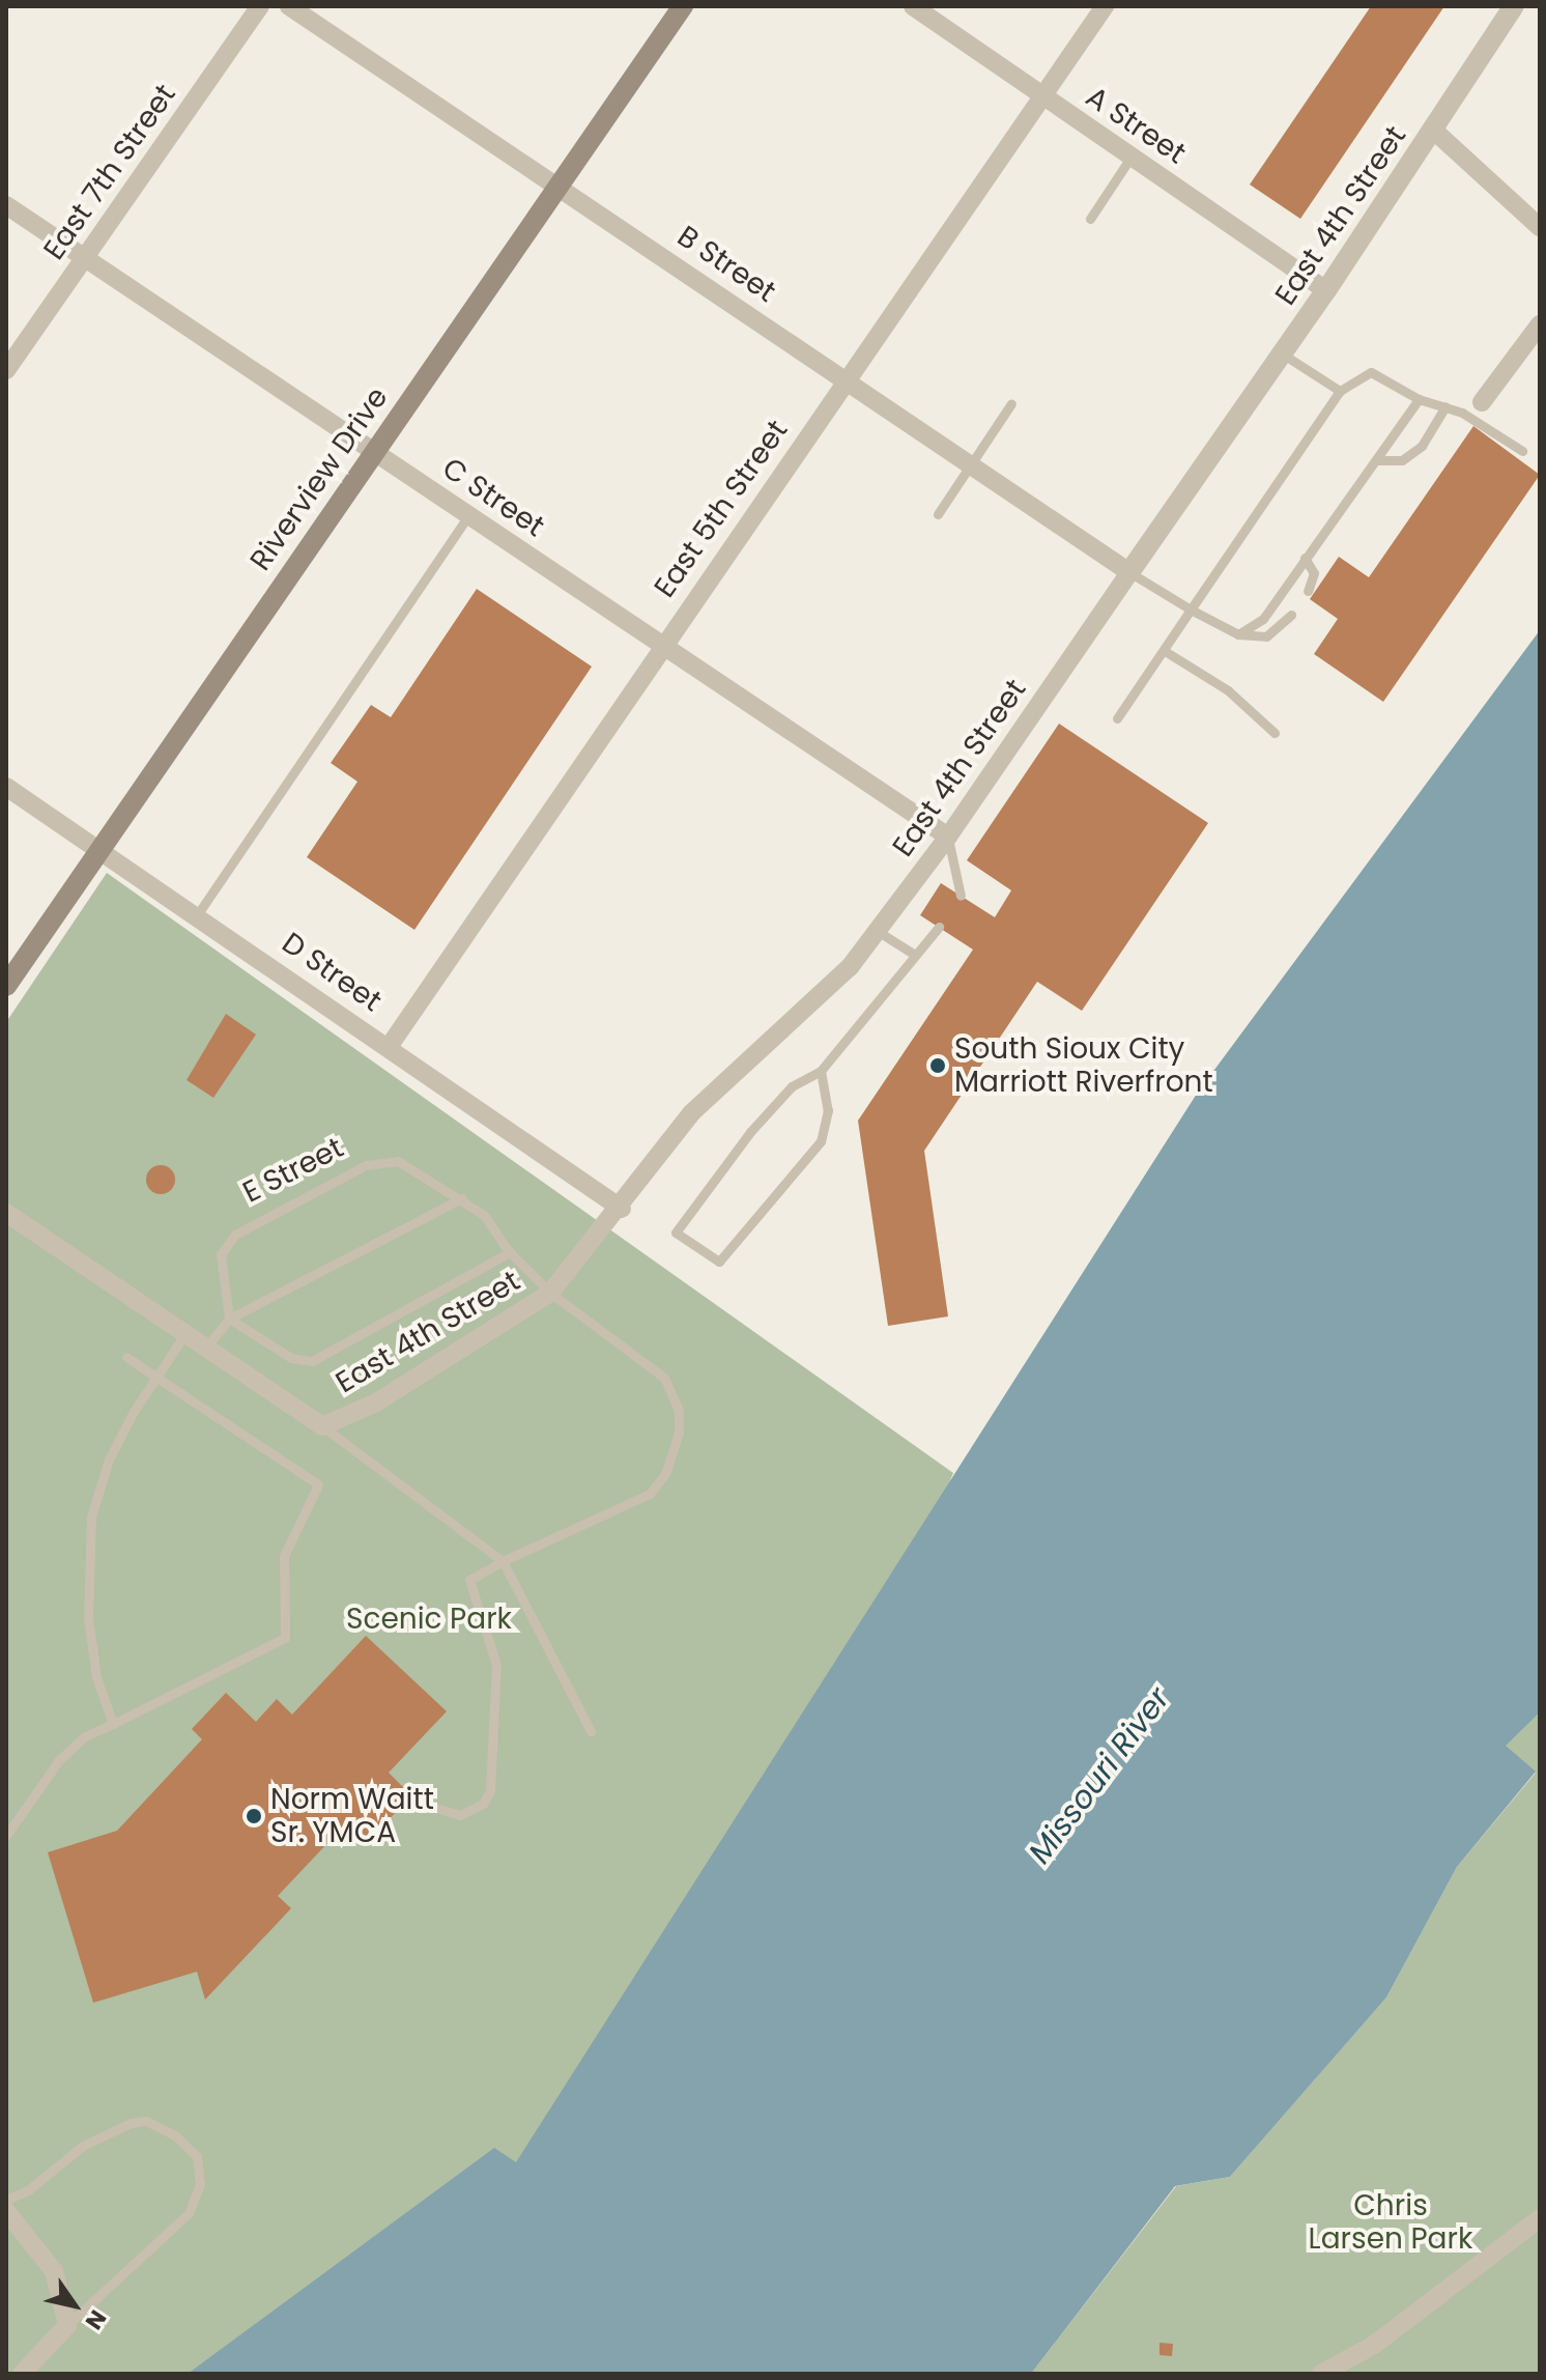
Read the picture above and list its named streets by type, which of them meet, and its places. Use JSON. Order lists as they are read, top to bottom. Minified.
{"streets":{"main road":["Riverview Drive"],"street":["A Street","East 7th Street","East 4th Street","B Street","C Street","East 5th Street","D Street"],"lane":["E Street"]},"crossings":[["A Street","East 4th Street"],["A Street","East 5th Street"],["East 7th Street","C Street"],["East 4th Street","B Street"],["East 4th Street","C Street"],["East 4th Street","D Street"],["East 4th Street","E Street"],["B Street","Riverview Drive"],["B Street","East 5th Street"],["Riverview Drive","C Street"],["Riverview Drive","D Street"],["C Street","East 5th Street"],["East 5th Street","D Street"]],"water":["Missouri River"],"parks":["Scenic Park","Chris Larsen Park"],"places":["South Sioux City Marriott Riverfront","Norm Waitt Sr. YMCA"],"north":"bottom right"}
